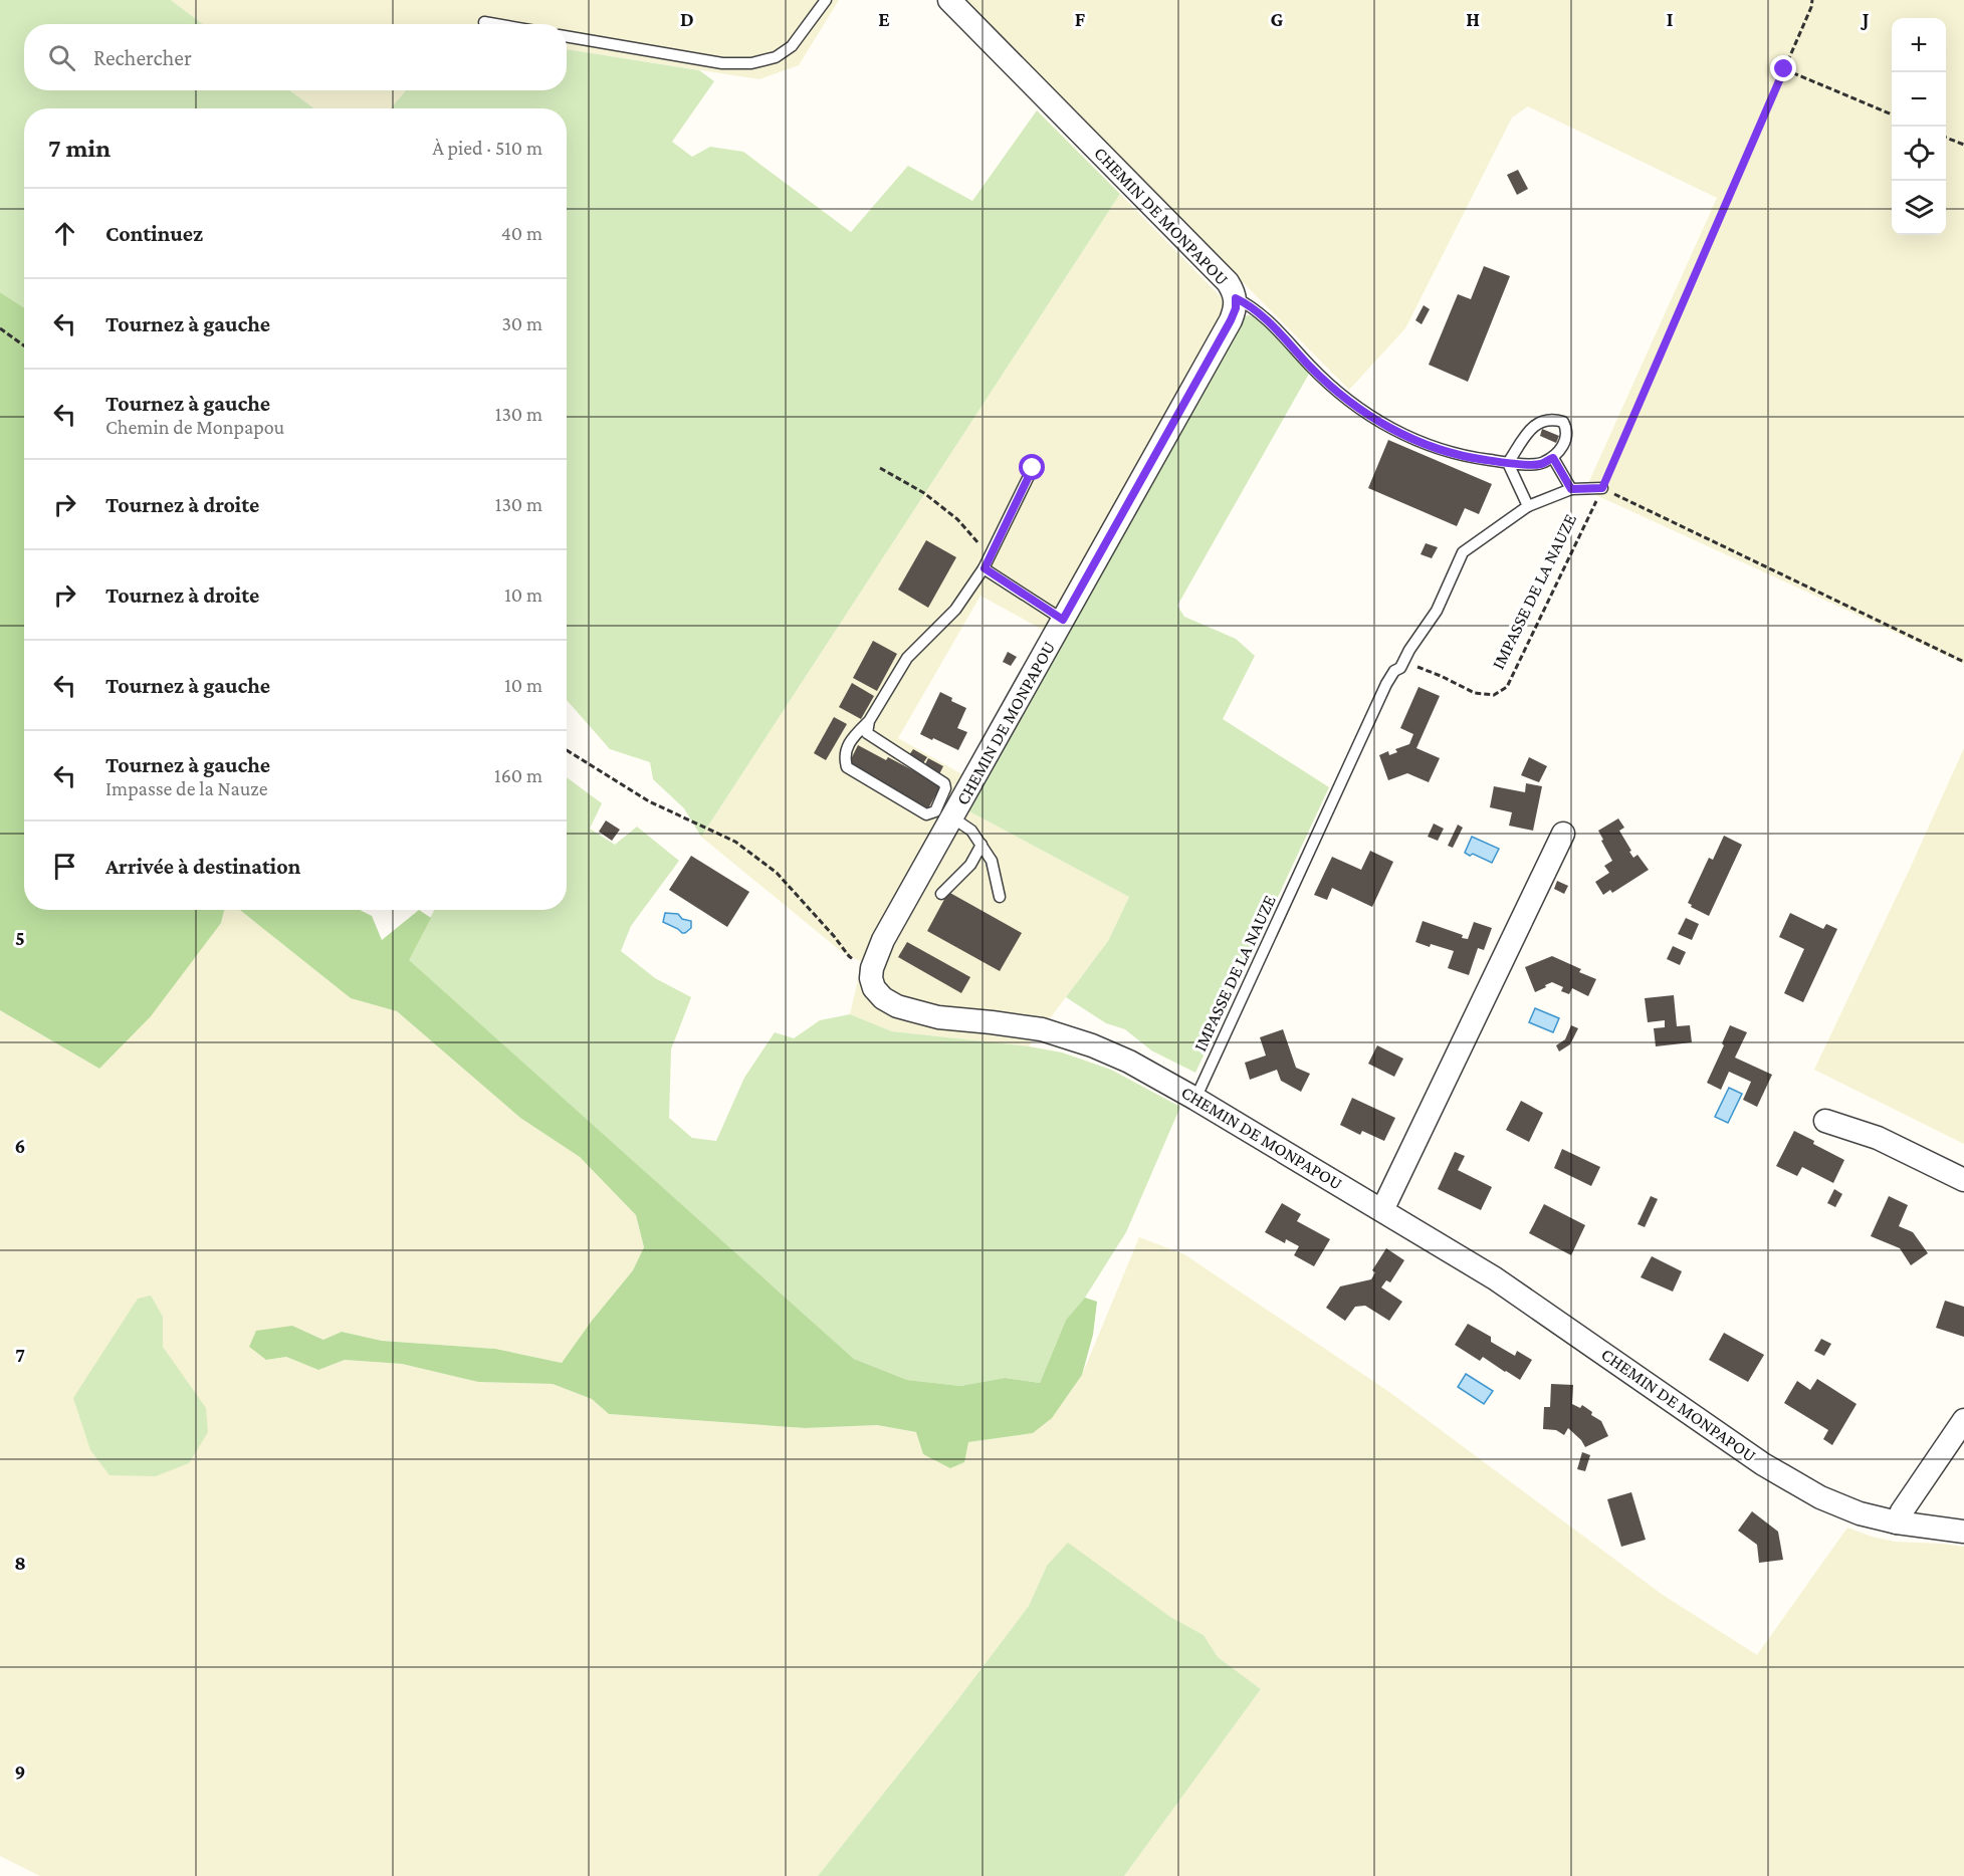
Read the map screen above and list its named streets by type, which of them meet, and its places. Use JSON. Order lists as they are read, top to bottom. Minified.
{"streets":{"street":["CHEMIN DE MONPAPOU"],"lane":["IMPASSE DE LA NAUZE"]},"crossings":[["CHEMIN DE MONPAPOU","IMPASSE DE LA NAUZE"]],"page":{"map_buttons":["+","−"],"search":"Rechercher","heading":["7 min","À pied · 510 m"],"list":[["Continuez","40 m"],["Tournez à gauche","30 m"],["Tournez à gauche","Chemin de Monpapou","130 m"],["Tournez à droite","130 m"],["Tournez à droite","10 m"],["Tournez à gauche","10 m"],["Tournez à gauche","Impasse de la Nauze","160 m"],"Arrivée à destination"]},"grid":{"columns":["D","E","F","G","H","I","J"],"rows":["5","6","7","8","9"]}}
